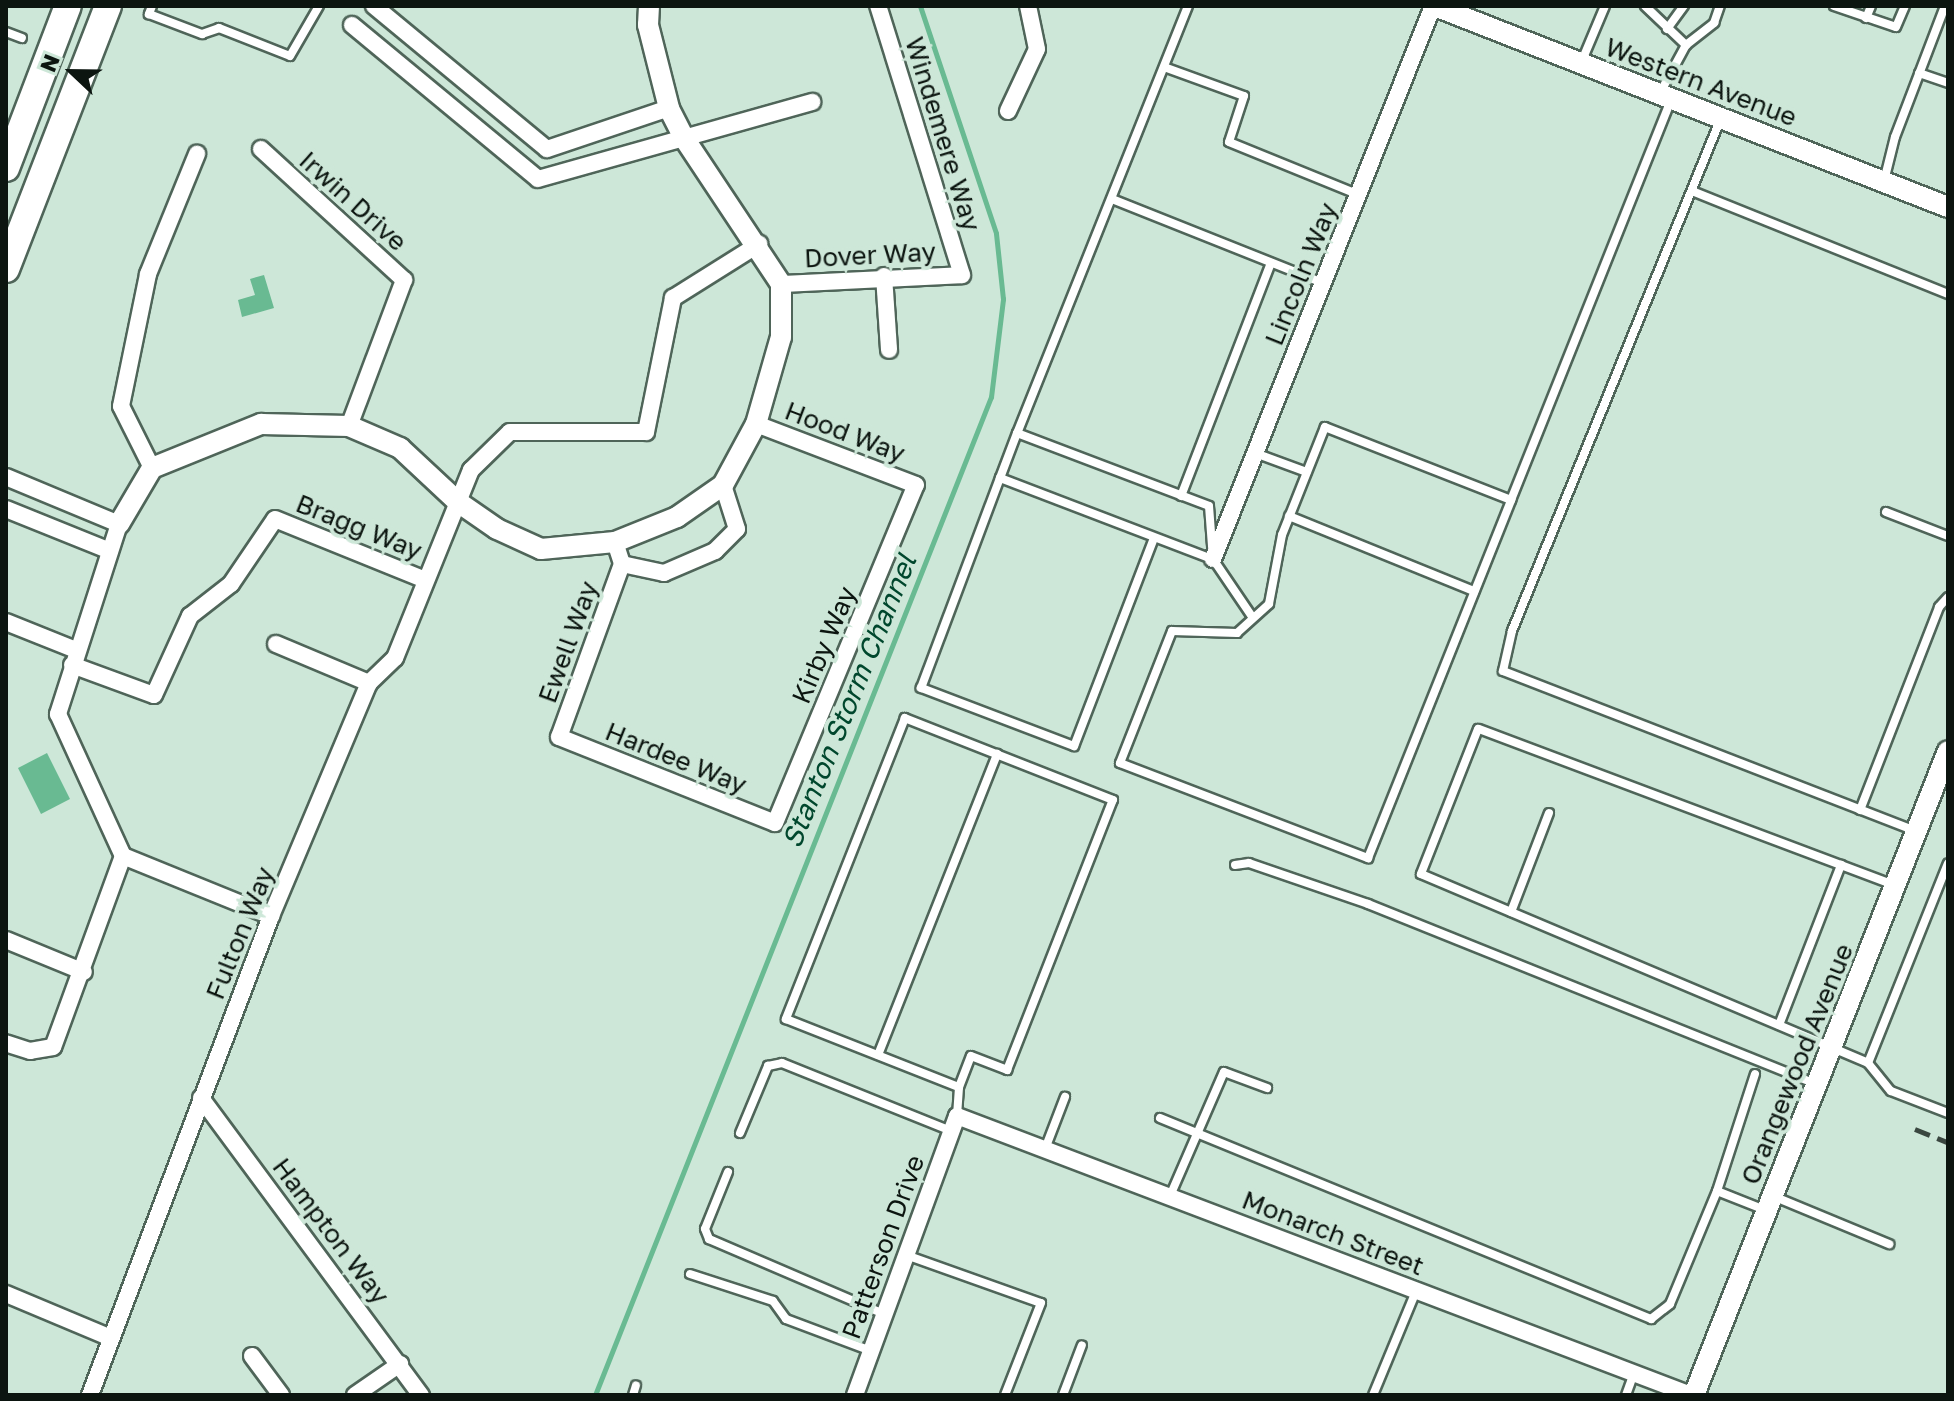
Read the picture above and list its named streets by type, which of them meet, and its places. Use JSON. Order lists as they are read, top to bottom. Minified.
{"streets":{"street":["Western Avenue","Windemere Way","Irwin Drive","Dover Way","Lincoln Way","Hood Way","Bragg Way","Ewell Way","Kirby Way","Hardee Way","Fulton Way","Orangewood Avenue","Hampton Way","Monarch Street","Patterson Drive"]},"crossings":[["Western Avenue","Lincoln Way"],["Windemere Way","Dover Way"],["Hood Way","Kirby Way"],["Bragg Way","Fulton Way"],["Ewell Way","Hardee Way"],["Kirby Way","Hardee Way"],["Fulton Way","Hampton Way"],["Orangewood Avenue","Monarch Street"],["Monarch Street","Patterson Drive"]],"water":["Stanton Storm Channel"],"north":"left"}
